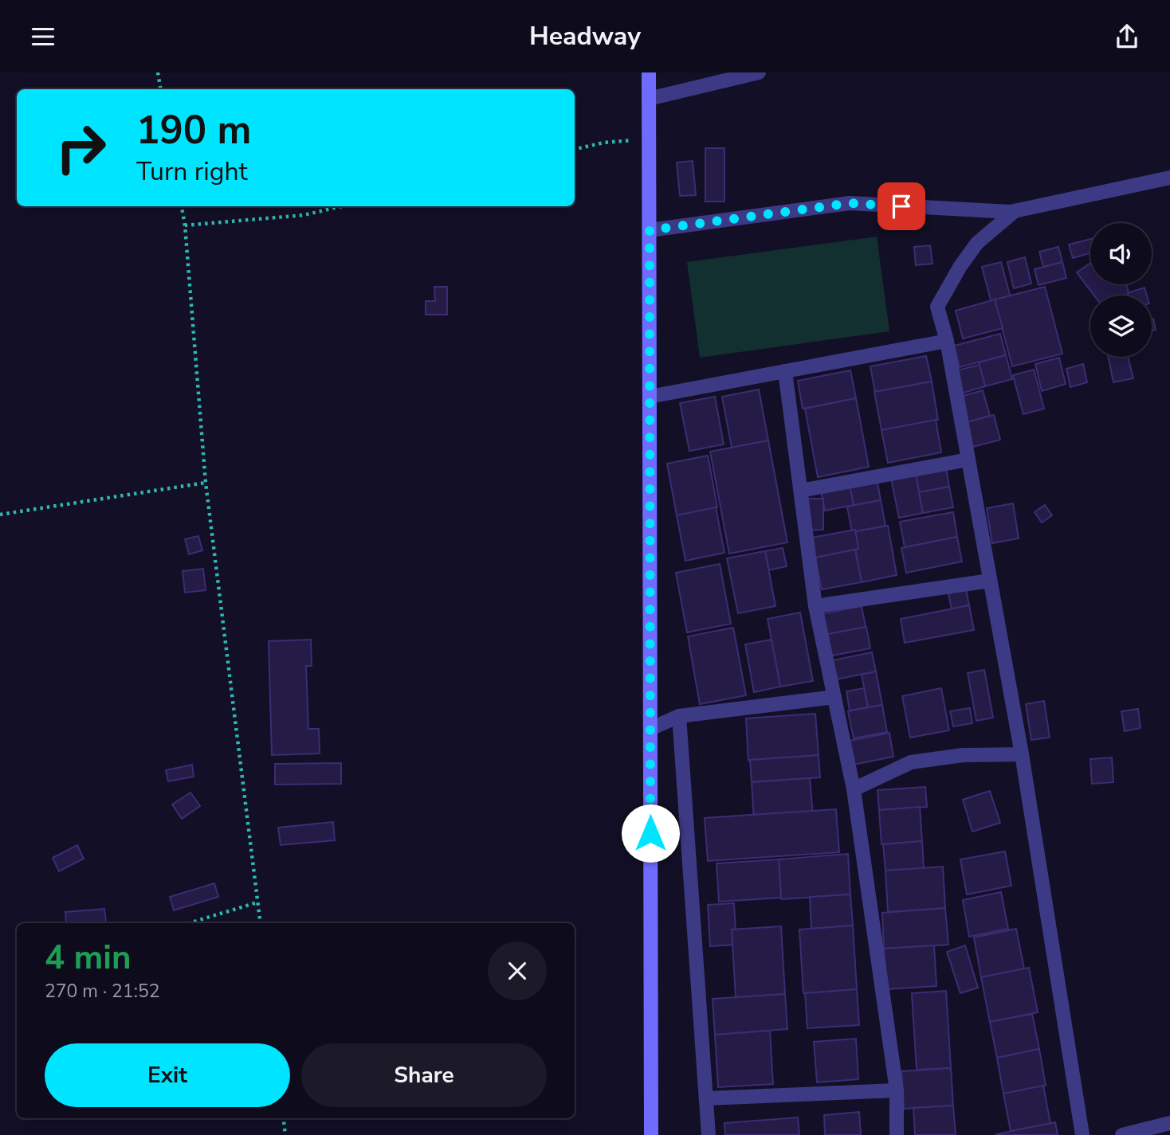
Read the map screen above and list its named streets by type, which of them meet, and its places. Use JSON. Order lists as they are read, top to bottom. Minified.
{"page":{"header":"Headway","turn":["190 m","Turn right"],"heading":["4 min","270 m · 21:52"],"buttons":["Exit","Share"]}}
